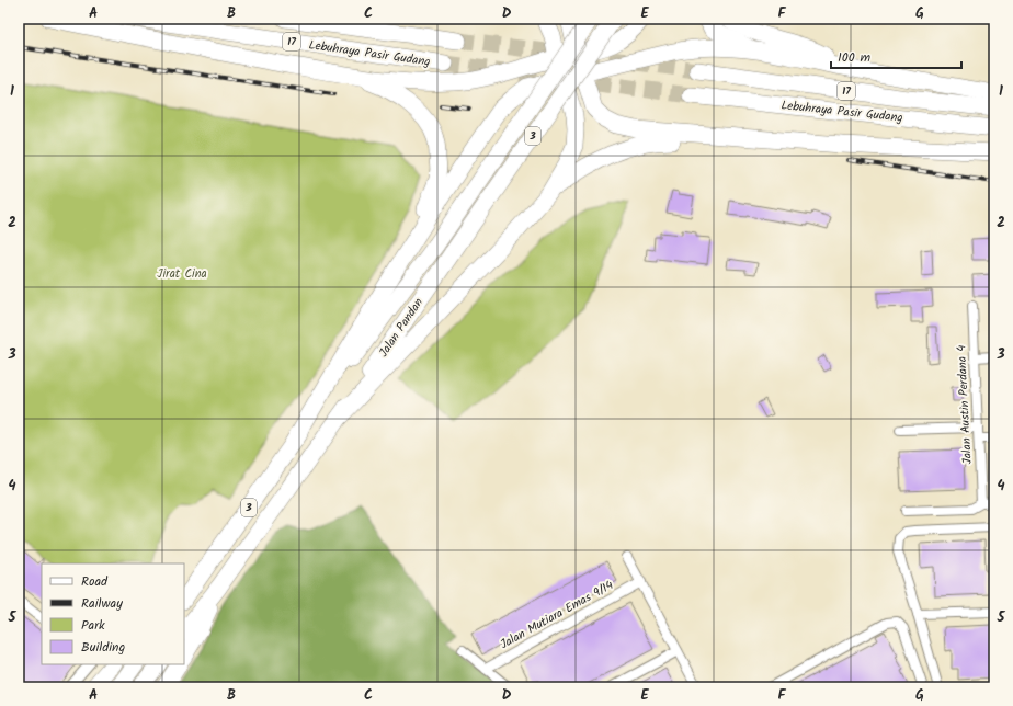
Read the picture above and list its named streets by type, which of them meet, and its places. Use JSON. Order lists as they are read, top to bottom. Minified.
{"streets":{"highway":["17","Lebuhraya Pasir Gudang","3","Jalan Pandan"],"street":["Jalan Austin Perdana 4","Jalan Mutiara Emas 9/14"]},"parks":["Jirat Cina"],"legend":["Road","Railway","Park","Building"],"scale_bar":"100 m","grid":{"columns":["A","B","C","D","E","F","G"],"rows":["1","2","3","4","5"]}}
